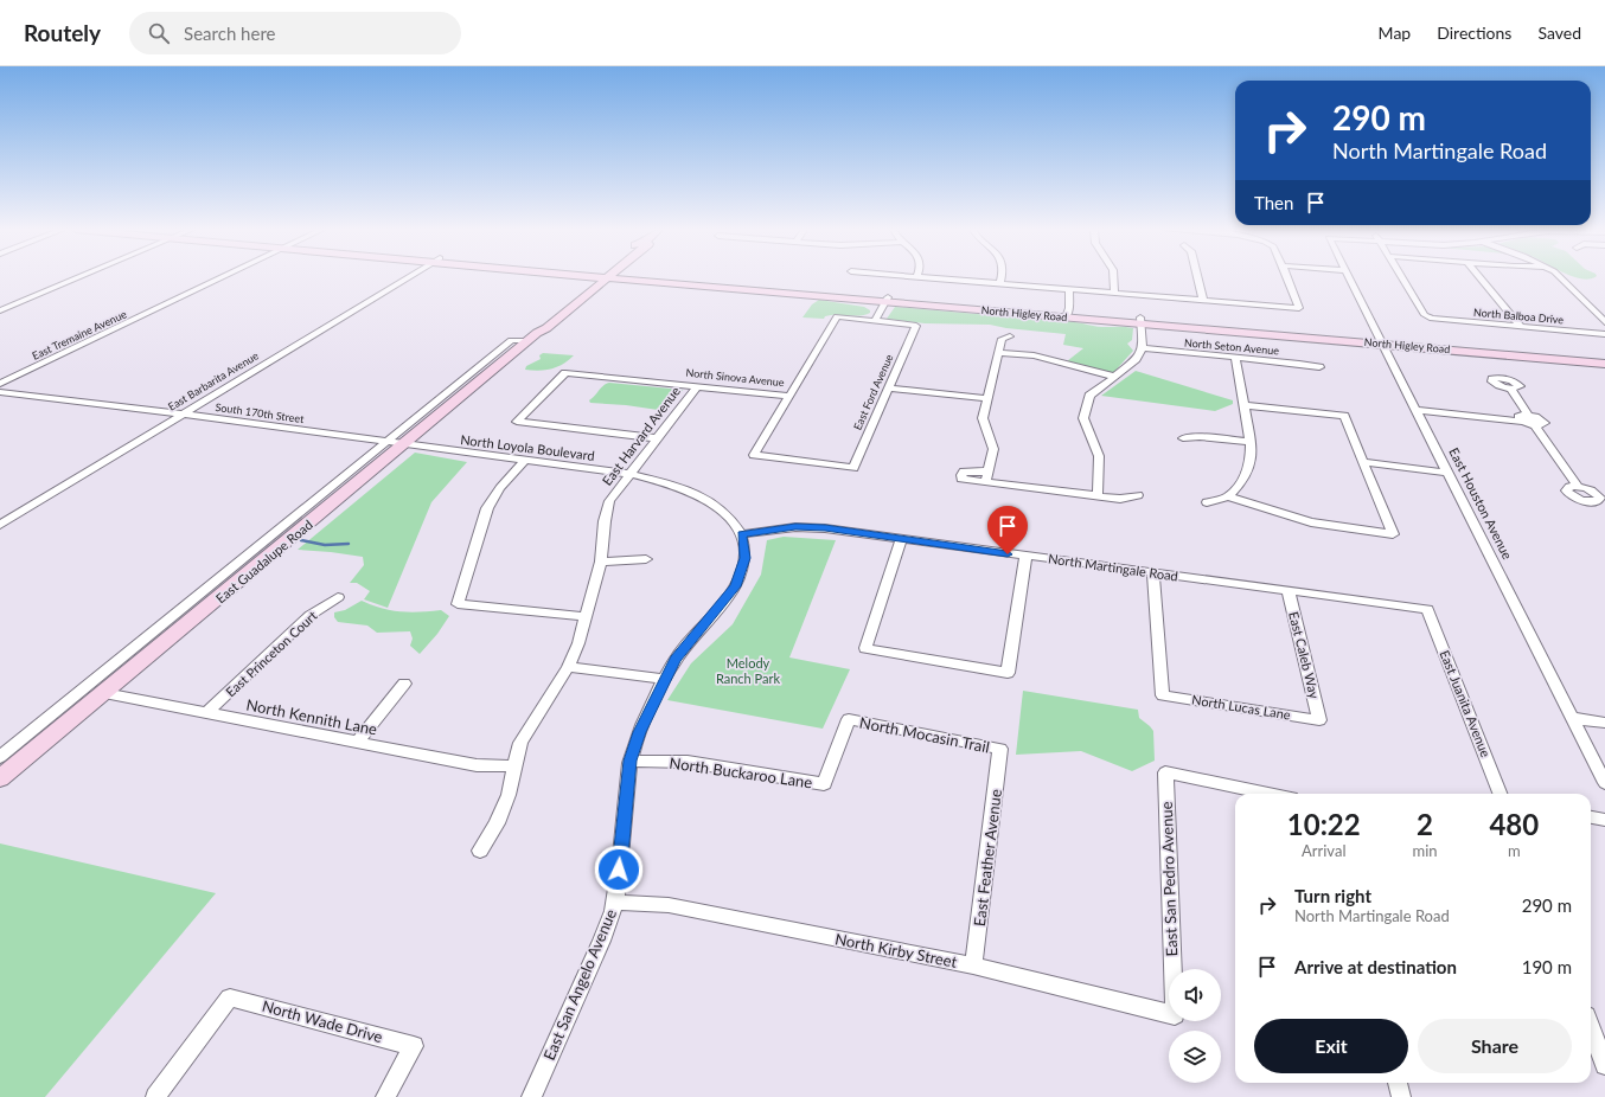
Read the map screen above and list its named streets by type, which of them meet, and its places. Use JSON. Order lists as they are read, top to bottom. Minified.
{"streets":{"main road":["North Higley Road","East Guadalupe Road"],"street":["North Balboa Drive","East Tremaine Avenue","North Seton Avenue","North Sinova Avenue","East Barbarita Avenue","East Ford Avenue","South 170th Street","East Harvard Avenue","North Loyola Boulevard","East Houston Avenue","North Martingale Road","East Princeton Court","East Caleb Way","East Juanita Avenue","North Lucas Lane","North Kennith Lane","North Mocasin Trail","North Buckaroo Lane","East Feather Avenue","East San Pedro Avenue","North Kirby Street","East San Angelo Avenue","North Wade Drive"]},"crossings":[["North Higley Road","East Houston Avenue"],["North Sinova Avenue","East Ford Avenue"],["North Sinova Avenue","East Harvard Avenue"],["East Barbarita Avenue","South 170th Street"],["South 170th Street","North Loyola Boulevard"],["South 170th Street","East Guadalupe Road"],["East Harvard Avenue","North Loyola Boulevard"],["East Harvard Avenue","North Kennith Lane"],["North Loyola Boulevard","East Guadalupe Road"],["North Loyola Boulevard","North Martingale Road"],["North Loyola Boulevard","East San Angelo Avenue"],["East Guadalupe Road","North Kennith Lane"],["North Martingale Road","East Caleb Way"],["North Martingale Road","East Juanita Avenue"],["North Martingale Road","North Lucas Lane"],["North Martingale Road","East San Angelo Avenue"],["East Princeton Court","North Kennith Lane"],["East Caleb Way","North Lucas Lane"],["North Mocasin Trail","North Buckaroo Lane"],["North Mocasin Trail","East Feather Avenue"],["North Buckaroo Lane","East San Angelo Avenue"],["East Feather Avenue","North Kirby Street"],["North Kirby Street","East San Angelo Avenue"]],"parks":["Melody Ranch Park"],"page":{"header":"Routely","search":"Search here","nav":["Map","Directions","Saved"],"turn":["290 m","North Martingale Road"],"then":"Then","eta":["10:22","Arrival","2","min","480","m"],"list":[{"name":"Turn right","note":"North Martingale Road","value":"290 m"},{"name":"Arrive at destination","value":"190 m"}],"buttons":["Exit","Share"]}}
